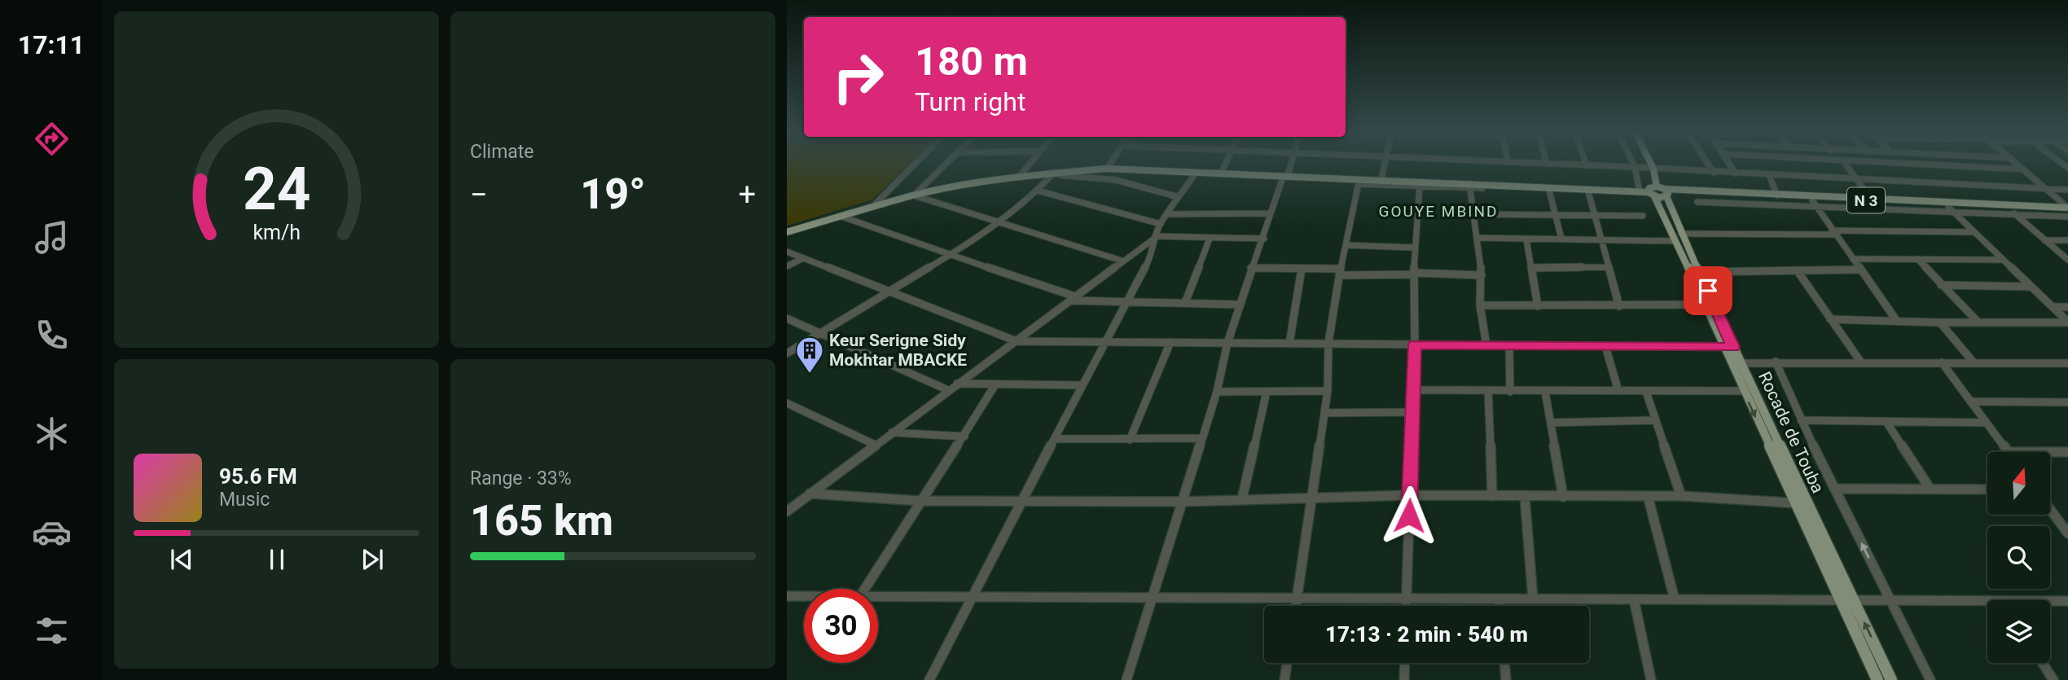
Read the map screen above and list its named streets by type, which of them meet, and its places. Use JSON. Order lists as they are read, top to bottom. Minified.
{"streets":{"main road":["N 3","Rocade de Touba"]},"crossings":[["N 3","Rocade de Touba"]],"districts":["GOUYE MBIND"],"places":{"building":["Keur Serigne Sidy Mokhtar MBACKE"]},"north":"top","page":{"tabs":"17:11","tile":["Climate",["Range · 33%","165 km"]],"turn":["180 m","Turn right"],"heat":["−","19°","+"],"song":["95.6 FM","Music"],"limit":"30","trip":"17:13 · 2 min · 540 m","gauge":["24","km/h"]}}
